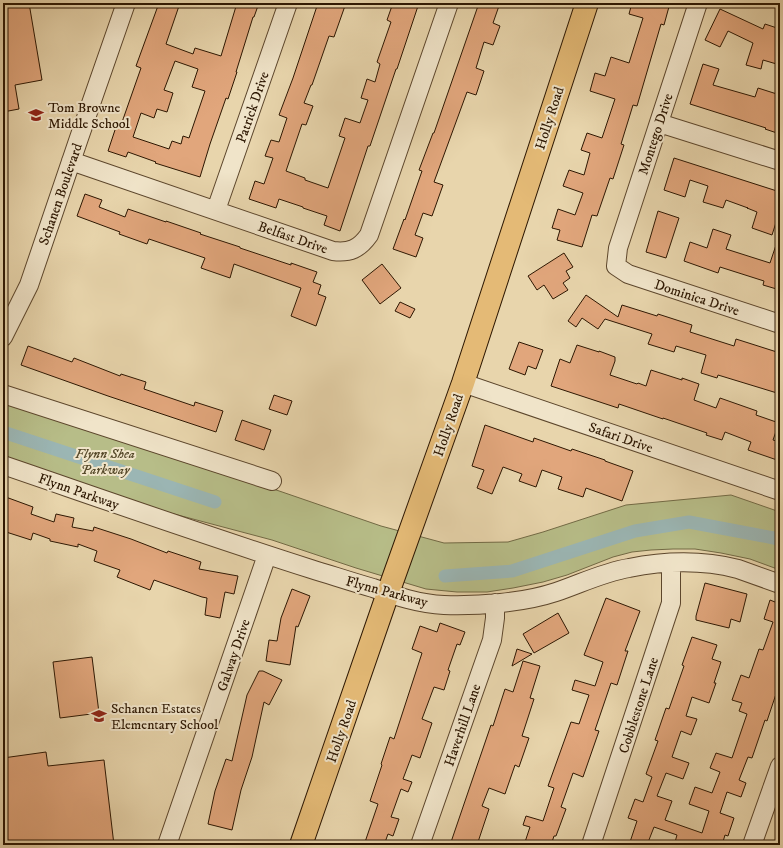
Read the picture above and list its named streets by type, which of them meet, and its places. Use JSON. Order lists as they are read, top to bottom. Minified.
{"streets":{"main road":["Holly Road"],"street":["Patrick Drive","Montego Drive","Schanen Boulevard","Belfast Drive","Dominica Drive","Safari Drive","Flynn Parkway","Galway Drive","Cobblestone Lane","Haverhill Lane"]},"crossings":[["Patrick Drive","Belfast Drive"],["Holly Road","Safari Drive"],["Holly Road","Flynn Parkway"],["Montego Drive","Dominica Drive"],["Schanen Boulevard","Belfast Drive"],["Flynn Parkway","Galway Drive"],["Flynn Parkway","Cobblestone Lane"],["Flynn Parkway","Haverhill Lane"]],"parks":["Flynn Shea Parkway"],"places":{"school or university":["Tom Browne Middle School","Schanen Estates Elementary School"]}}
